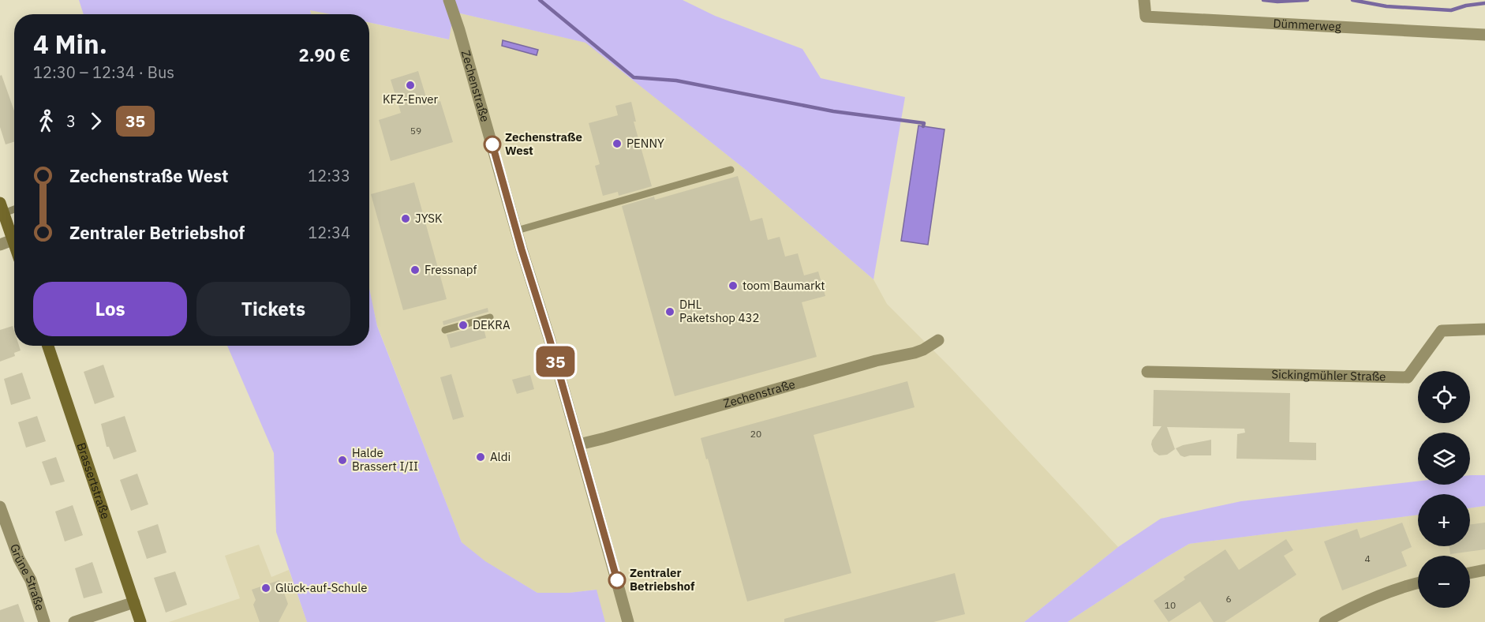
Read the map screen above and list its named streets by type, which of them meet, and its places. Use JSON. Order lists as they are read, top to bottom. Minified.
{"streets":{"main road":["Brassertstraße"],"street":["Dümmerweg","Zechenstraße","Sickingmühler Straße","Grüne Straße"]},"places":["KFZ-Enver","PENNY","Zechenstraße West","JYSK","Fressnapf","toom Baumarkt","DHL Paketshop 432","DEKRA","Aldi","Halde Brassert I/II","Zentraler Betriebshof","Glück-auf-Schule"],"lines":["bus line 35"],"house_numbers":["59","20","4","6","10"],"page":{"on_map":"35","heading":["4 Min.","12:30 – 12:34 · Bus","2.90 €"],"legs":["3","35"],"list":[{"name":"Zechenstraße West","value":"12:33"},{"name":"Zentraler Betriebshof","value":"12:34"}],"buttons":["Los","Tickets"],"map_buttons":["+","−"]}}
